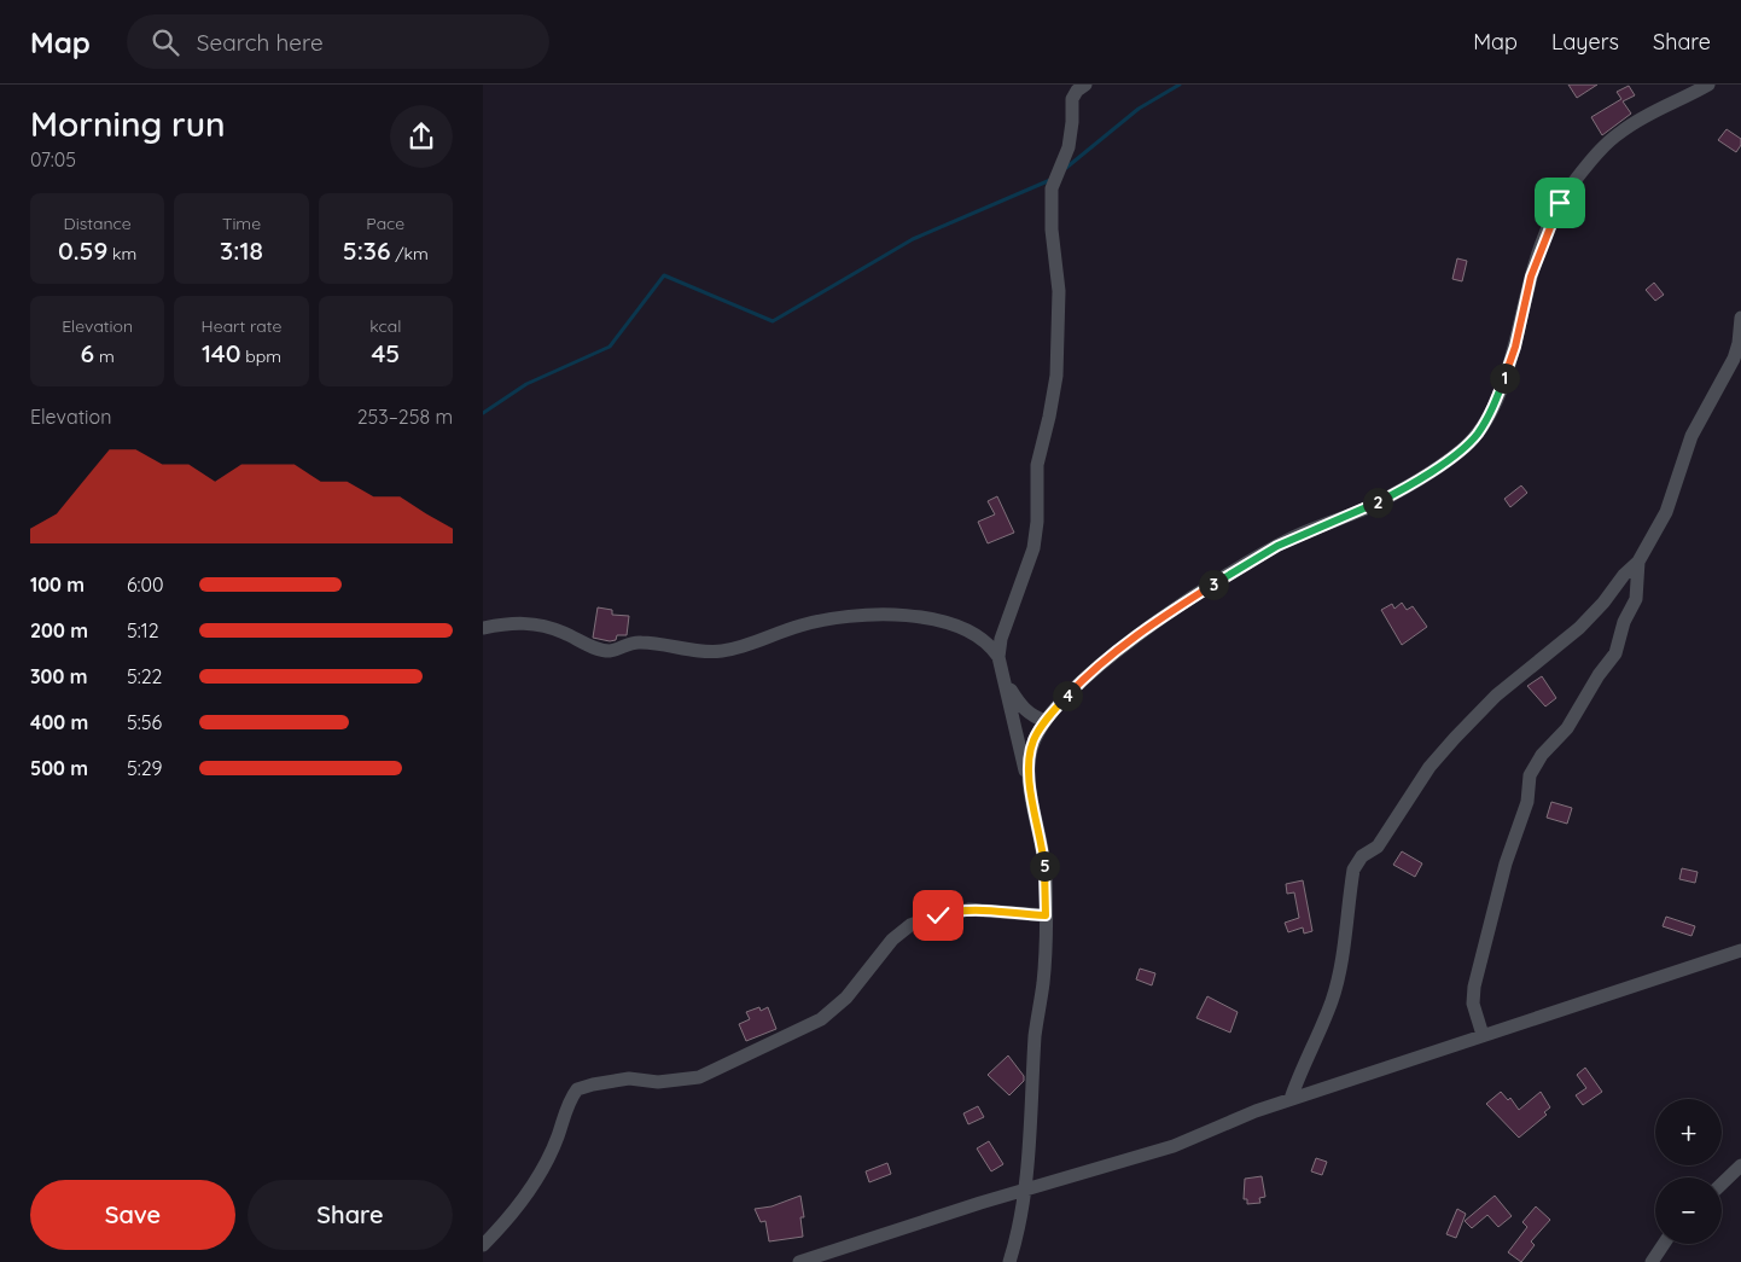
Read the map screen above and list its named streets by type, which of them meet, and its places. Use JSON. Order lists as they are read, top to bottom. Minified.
{"page":{"header":"Map","search":"Search here","nav":["Map","Layers","Share"],"heading":["Morning run","07:05"],"stats":[["Distance","0.59 km"],["Time","3:18"],["Pace","5:36 /km"],["Elevation","6 m"],["Heart rate","140 bpm"],["kcal","45"]],"pins":["1","2","3","4","5"],"chart":["Elevation","253–258 m"],"list":[{"name":"100 m","note":"6:00"},{"name":"200 m","note":"5:12"},{"name":"300 m","note":"5:22"},{"name":"400 m","note":"5:56"},{"name":"500 m","note":"5:29"}],"map_buttons":["+","−"],"buttons":["Save","Share"]}}
